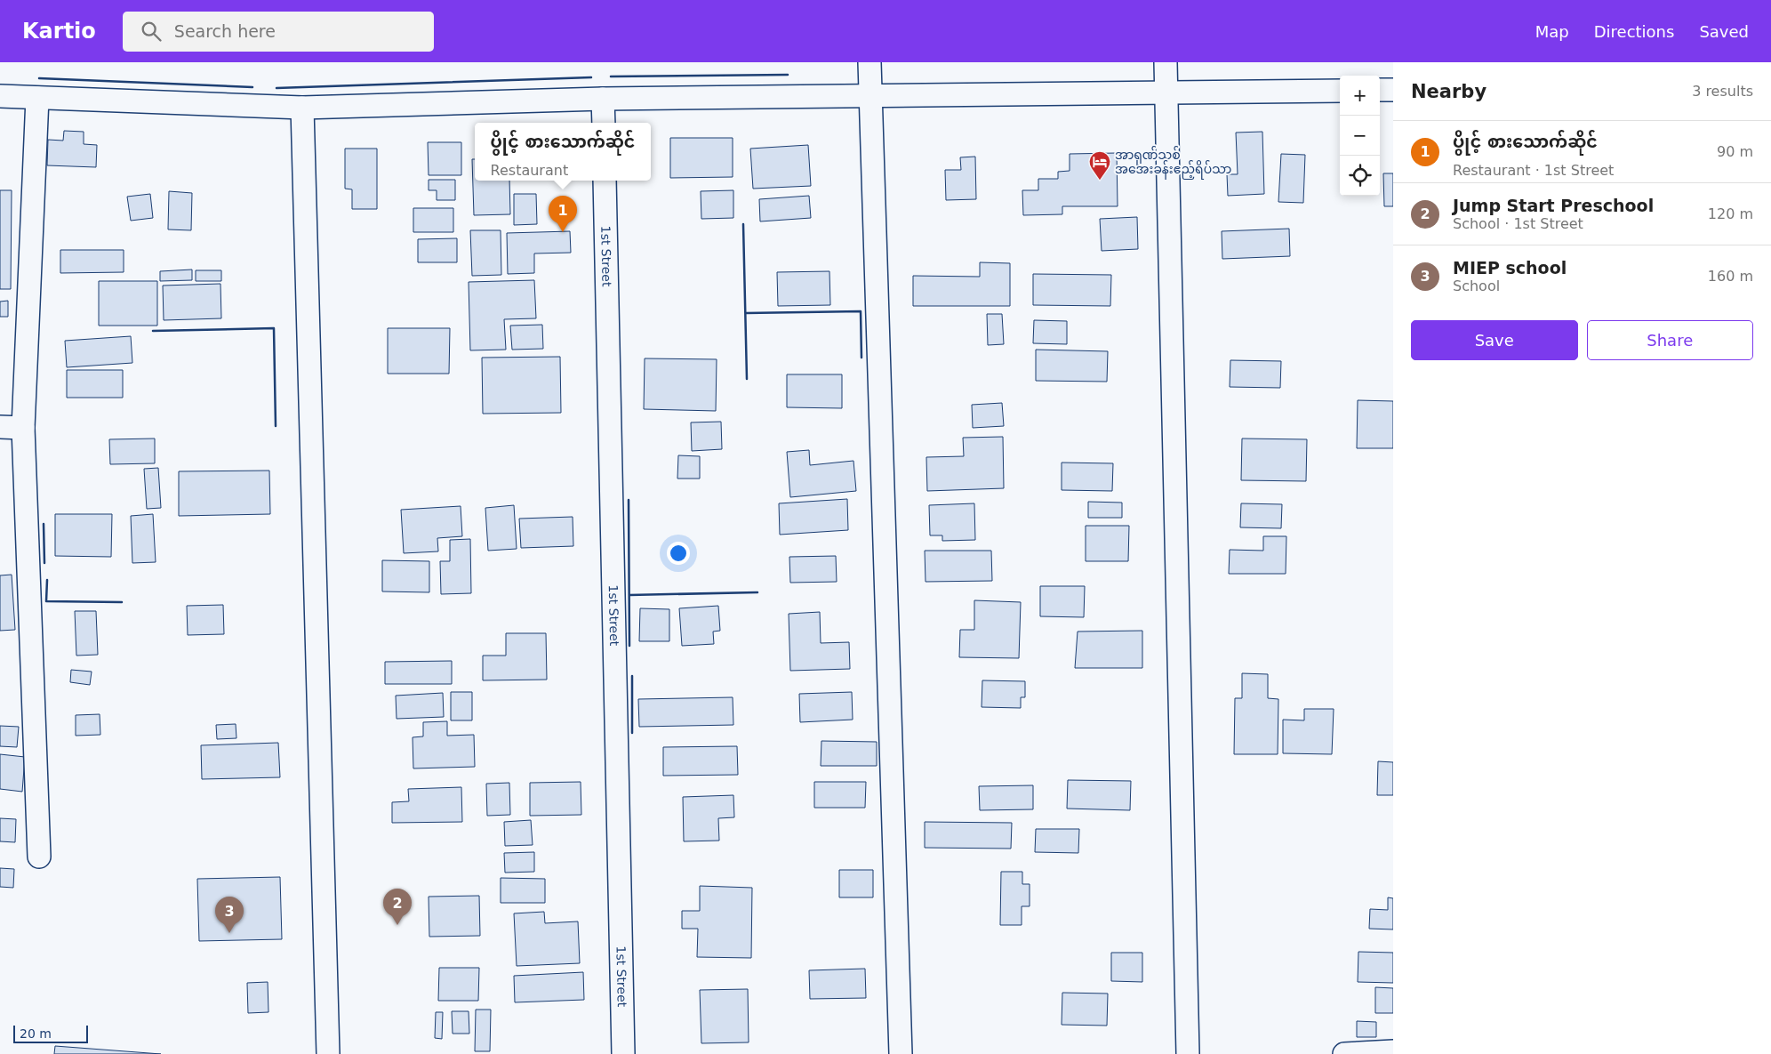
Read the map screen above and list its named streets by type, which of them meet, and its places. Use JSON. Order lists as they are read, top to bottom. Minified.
{"streets":{"street":["1st Street"]},"places":{"hotel":["အာရုဏ်သစ် အအေးခန်းဧည့်ရိပ်သာ"]},"scale_bar":"20 m","page":{"header":"Kartio","search":"Search here","nav":["Map","Directions","Saved"],"heading":["Nearby","3 results"],"map_buttons":["+","−"],"list":[{"mark":"1","name":"ပွိုင့် စားသောက်ဆိုင်","note":"Restaurant · 1st Street","value":"90 m"},{"mark":"2","name":"Jump Start Preschool","note":"School · 1st Street","value":"120 m"},{"mark":"3","name":"MIEP school","note":"School","value":"160 m"}],"popup":["ပွိုင့် စားသောက်ဆိုင်","Restaurant"],"pins":["1","2","3"],"buttons":["Save","Share"],"scale":"20 m"}}
